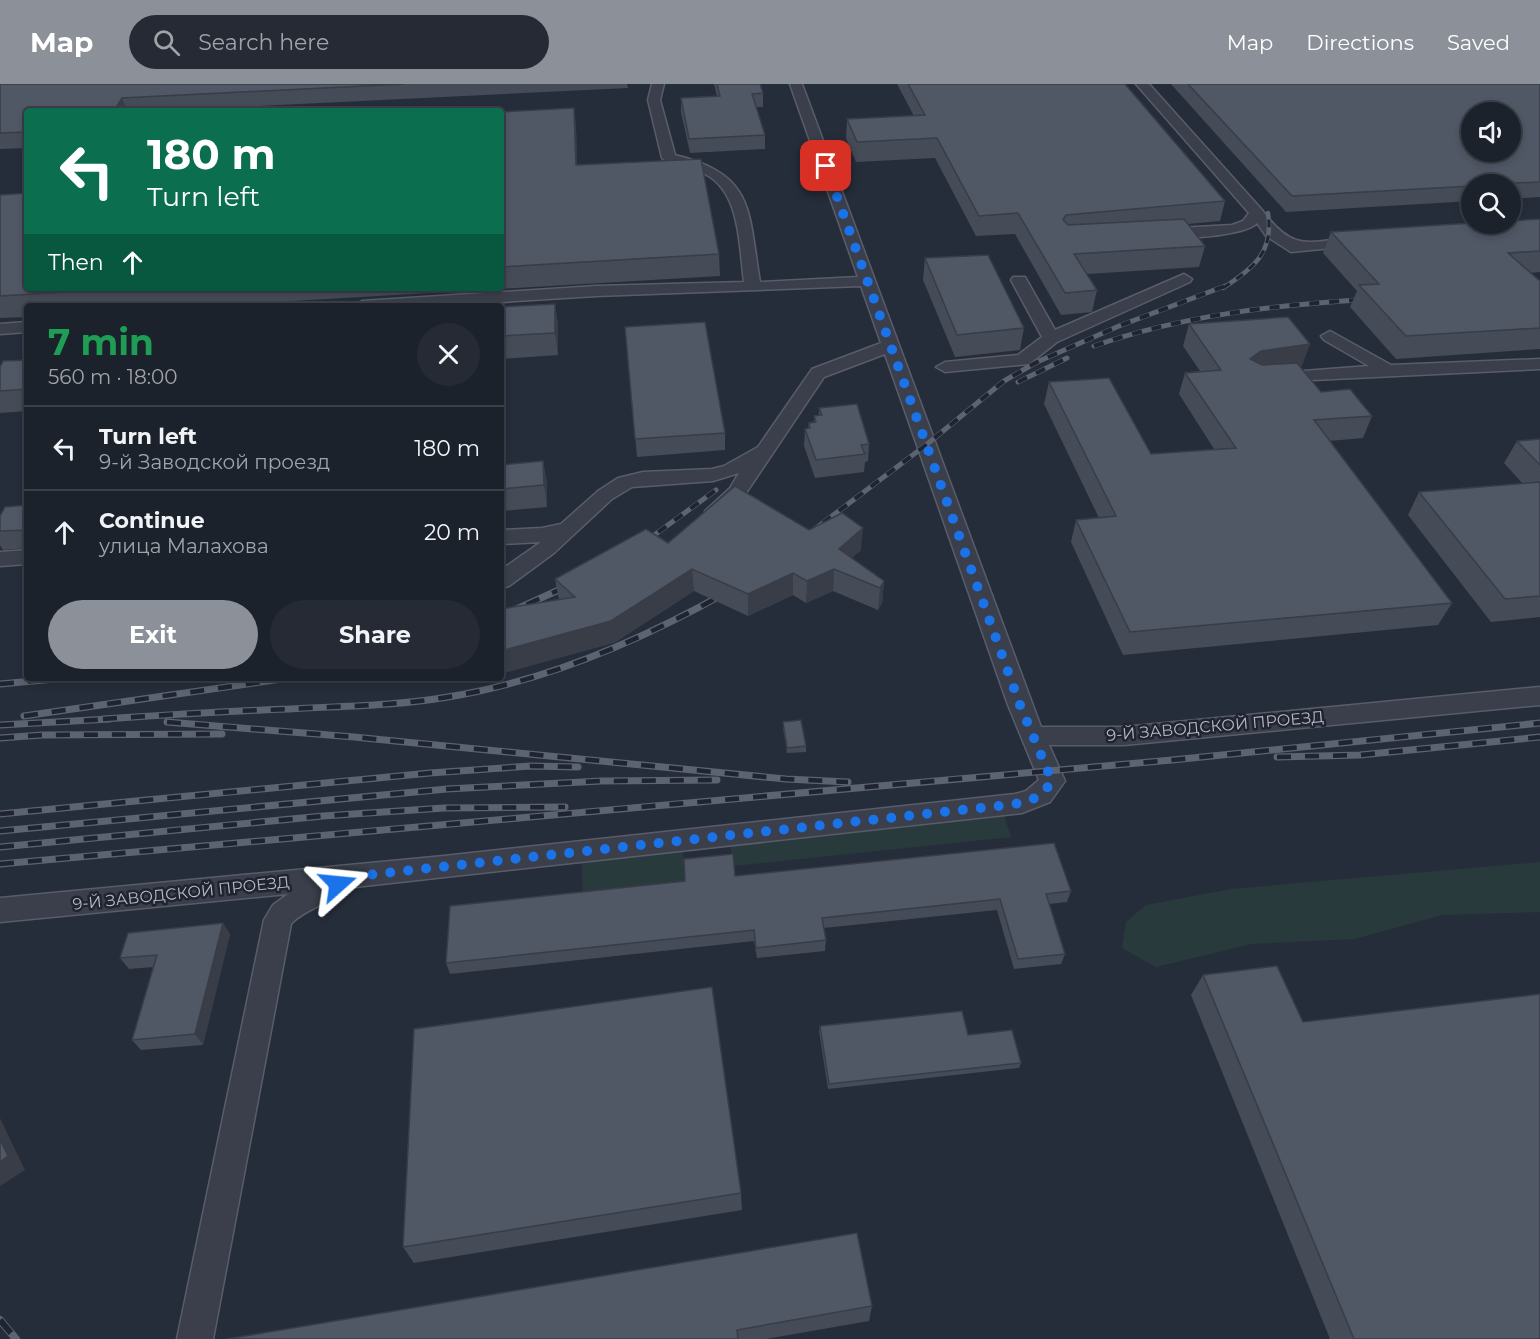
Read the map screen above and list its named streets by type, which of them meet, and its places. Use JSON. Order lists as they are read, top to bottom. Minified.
{"streets":{"street":["9-Й ЗАВОДСКОЙ ПРОЕЗД"]},"page":{"header":"Map","search":"Search here","nav":["Map","Directions","Saved"],"turn":["180 m","Turn left"],"then":"Then","heading":["7 min","560 m · 18:00"],"list":[{"name":"Turn left","note":"9-й Заводской проезд","value":"180 m"},{"name":"Continue","note":"улица Малахова","value":"20 m"}],"buttons":["Exit","Share"]}}
